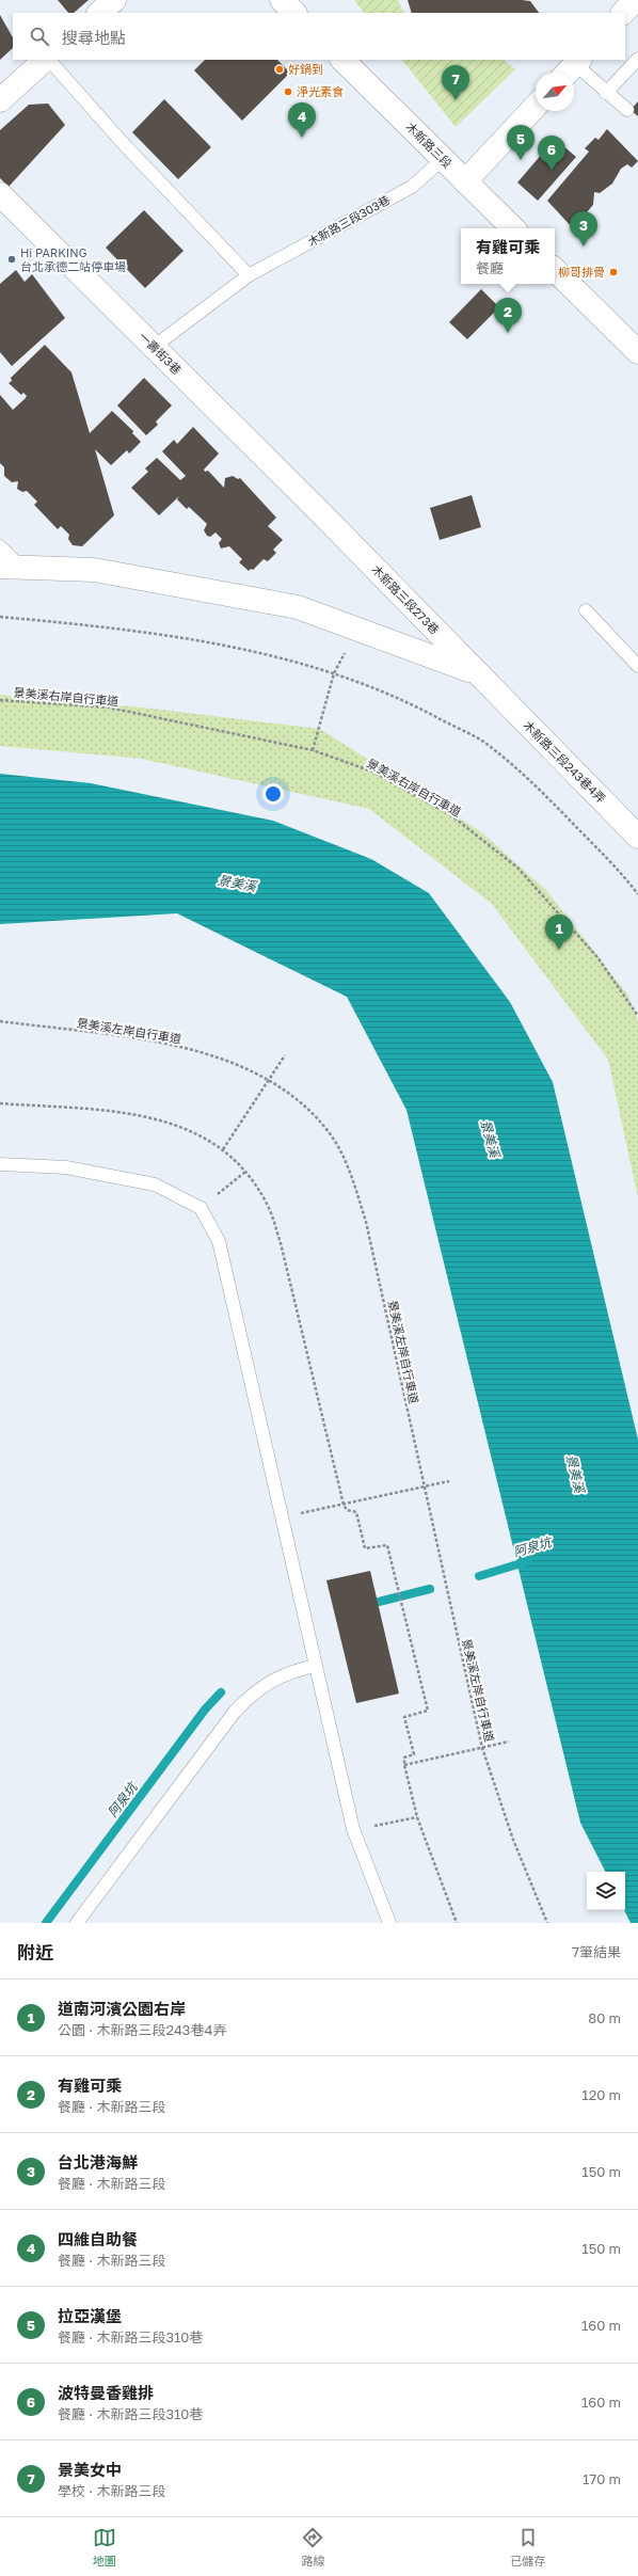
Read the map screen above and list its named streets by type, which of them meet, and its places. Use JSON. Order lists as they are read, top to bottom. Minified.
{"streets":{"street":["木新路三段","一壽街3巷","木新路三段273巷","木新路三段243巷4弄"],"lane":["木新路三段303巷"],"path":["景美溪右岸自行車道","景美溪左岸自行車道"]},"crossings":[["木新路三段","木新路三段303巷"],["木新路三段303巷","一壽街3巷"],["一壽街3巷","木新路三段273巷"],["木新路三段273巷","木新路三段243巷4弄"]],"water":["景美溪","阿泉坑"],"places":["好鍋到","淨光素食","Hi PARKING 台北承德二站停車場","柳哥排骨"],"north":"top right","page":{"search":"搜尋地點","pins":["7","4","5","6","3","2","1"],"popup":["有雞可乘","餐廳"],"heading":["附近","7筆結果"],"list":[{"mark":"1","name":"道南河濱公園右岸","note":"公園 · 木新路三段243巷4弄","value":"80 m"},{"mark":"2","name":"有雞可乘","note":"餐廳 · 木新路三段","value":"120 m"},{"mark":"3","name":"台北港海鮮","note":"餐廳 · 木新路三段","value":"150 m"},{"mark":"4","name":"四維自助餐","note":"餐廳 · 木新路三段","value":"150 m"},{"mark":"5","name":"拉亞漢堡","note":"餐廳 · 木新路三段310巷","value":"160 m"},{"mark":"6","name":"波特曼香雞排","note":"餐廳 · 木新路三段310巷","value":"160 m"},{"mark":"7","name":"景美女中","note":"學校 · 木新路三段","value":"170 m"}],"nav":["地圖","路線","已儲存"]}}
